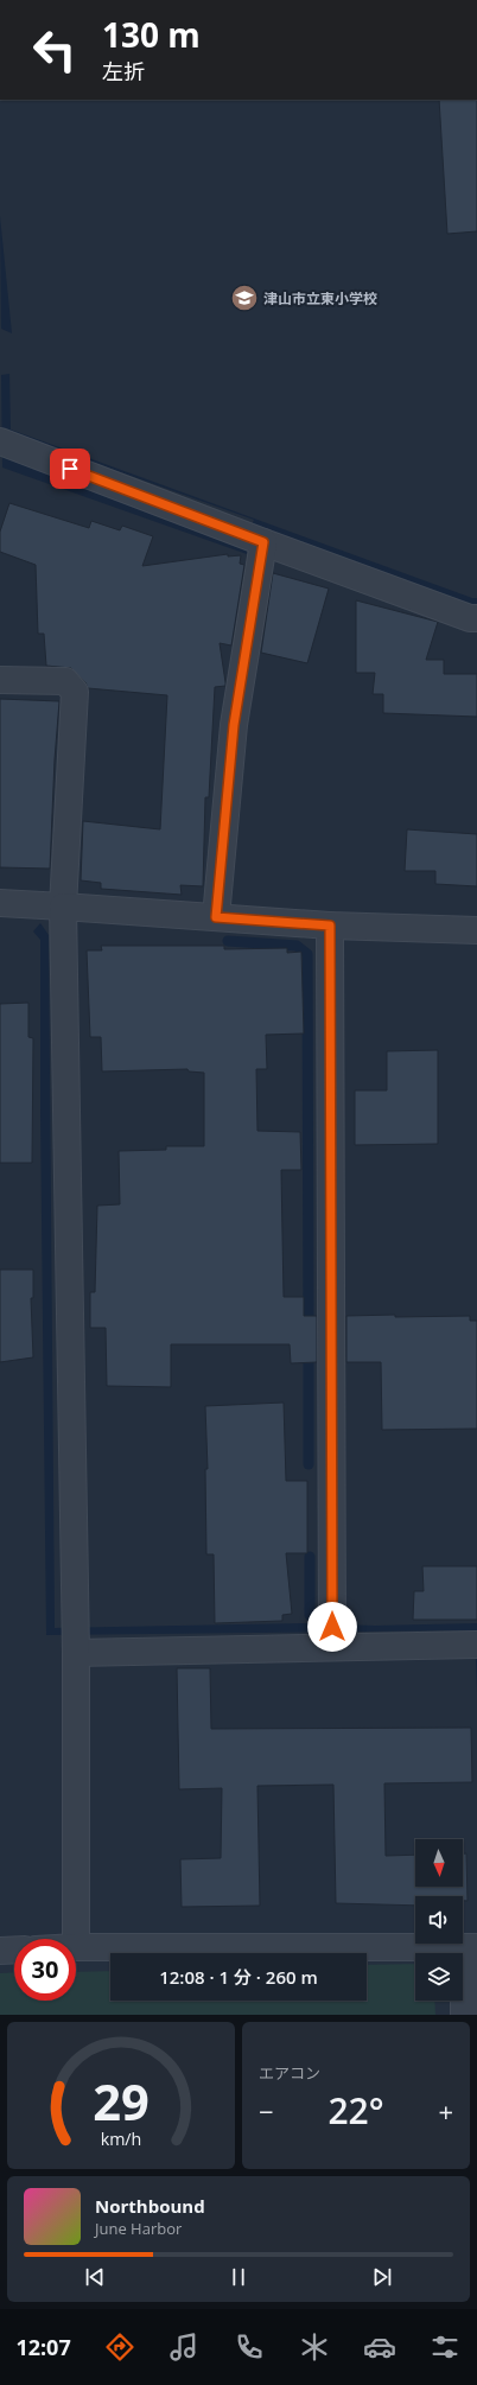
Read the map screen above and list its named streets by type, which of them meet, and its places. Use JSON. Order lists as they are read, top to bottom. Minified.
{"places":{"school or university":["津山市立東小学校"]},"north":"bottom","page":{"turn":["130 m","左折"],"limit":"30","trip":"12:08 · 1 分 · 260 m","tile":"エアコン","heat":["−","22°","+"],"song":["Northbound","June Harbor"],"tabs":"12:07","gauge":["29","km/h"]}}
